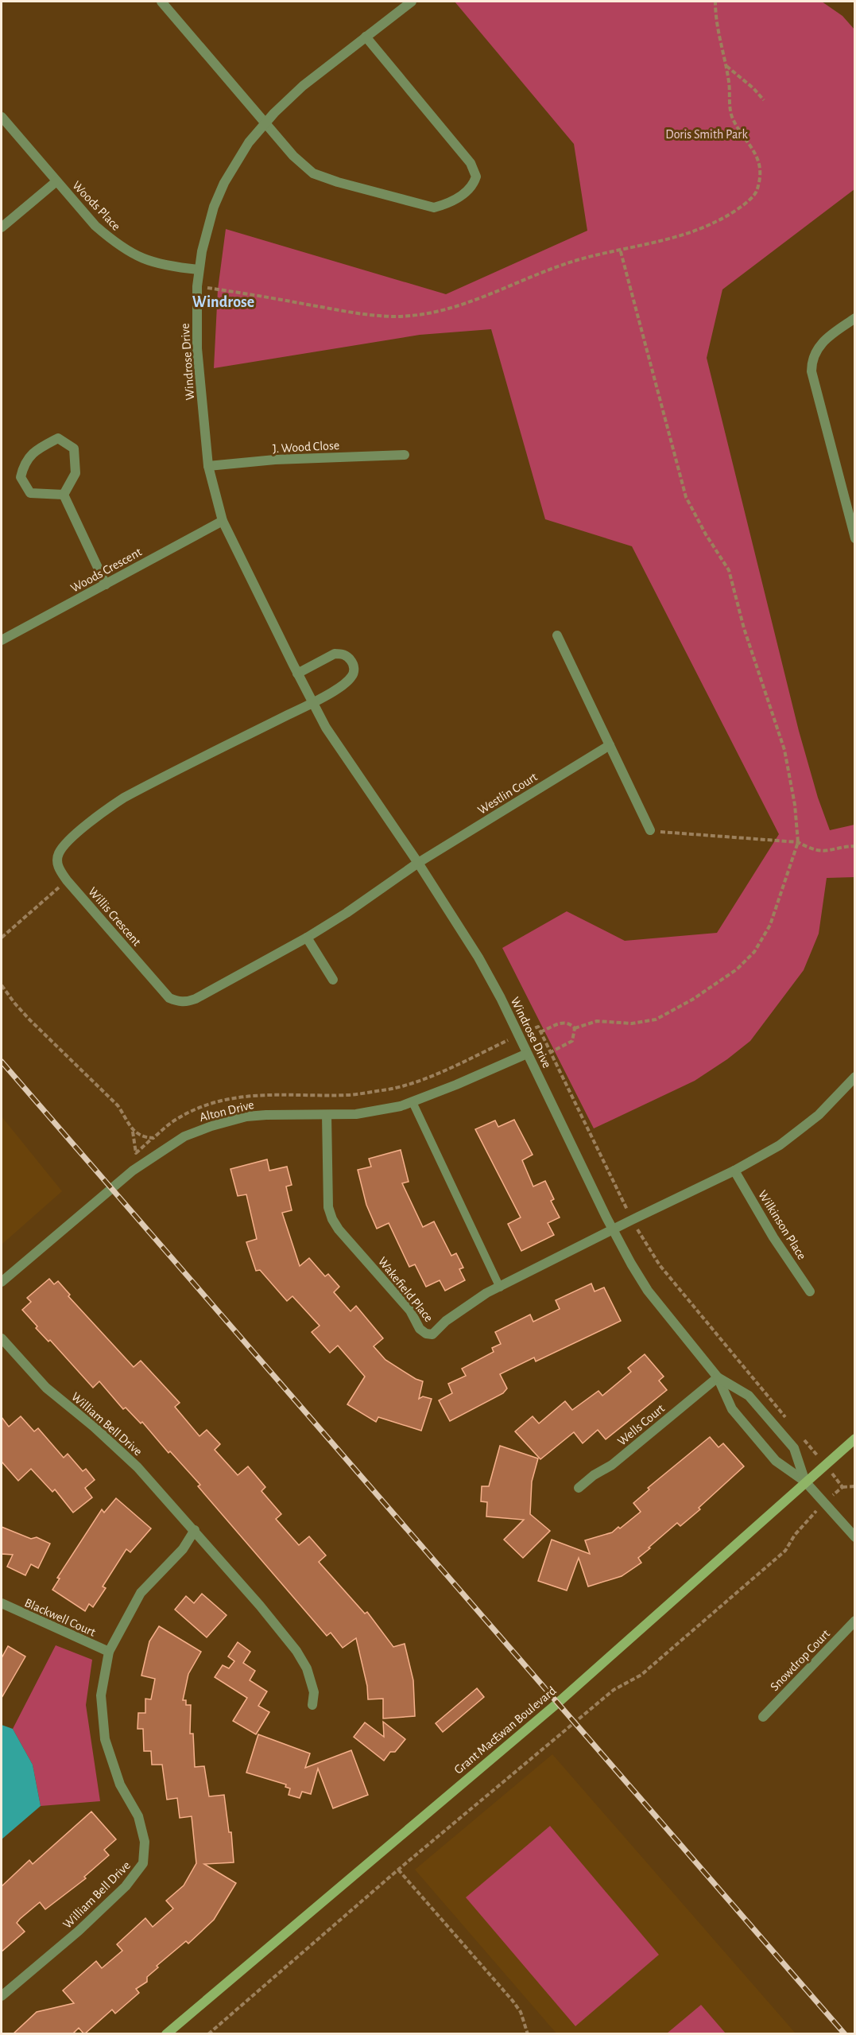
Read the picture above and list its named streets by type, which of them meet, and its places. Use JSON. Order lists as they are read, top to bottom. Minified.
{"streets":{"main road":["Grant MacEwan Boulevard"],"street":["Woods Place","Windrose Drive","J. Wood Close","Woods Crescent","Westlin Court","Willis Crescent","Alton Drive","Wilkinson Place","Wakefield Place","William Bell Drive","Wells Court","Blackwell Court","Snowdrop Court"]},"crossings":[["Woods Place","Windrose Drive"],["Windrose Drive","J. Wood Close"],["Windrose Drive","Woods Crescent"],["Windrose Drive","Westlin Court"],["Windrose Drive","Willis Crescent"],["Windrose Drive","Alton Drive"],["Windrose Drive","Wakefield Place"],["Windrose Drive","Wells Court"],["Windrose Drive","Grant MacEwan Boulevard"],["Westlin Court","Willis Crescent"],["Alton Drive","Wakefield Place"],["William Bell Drive","Blackwell Court"]],"districts":["Windrose"],"parks":["Doris Smith Park"]}
